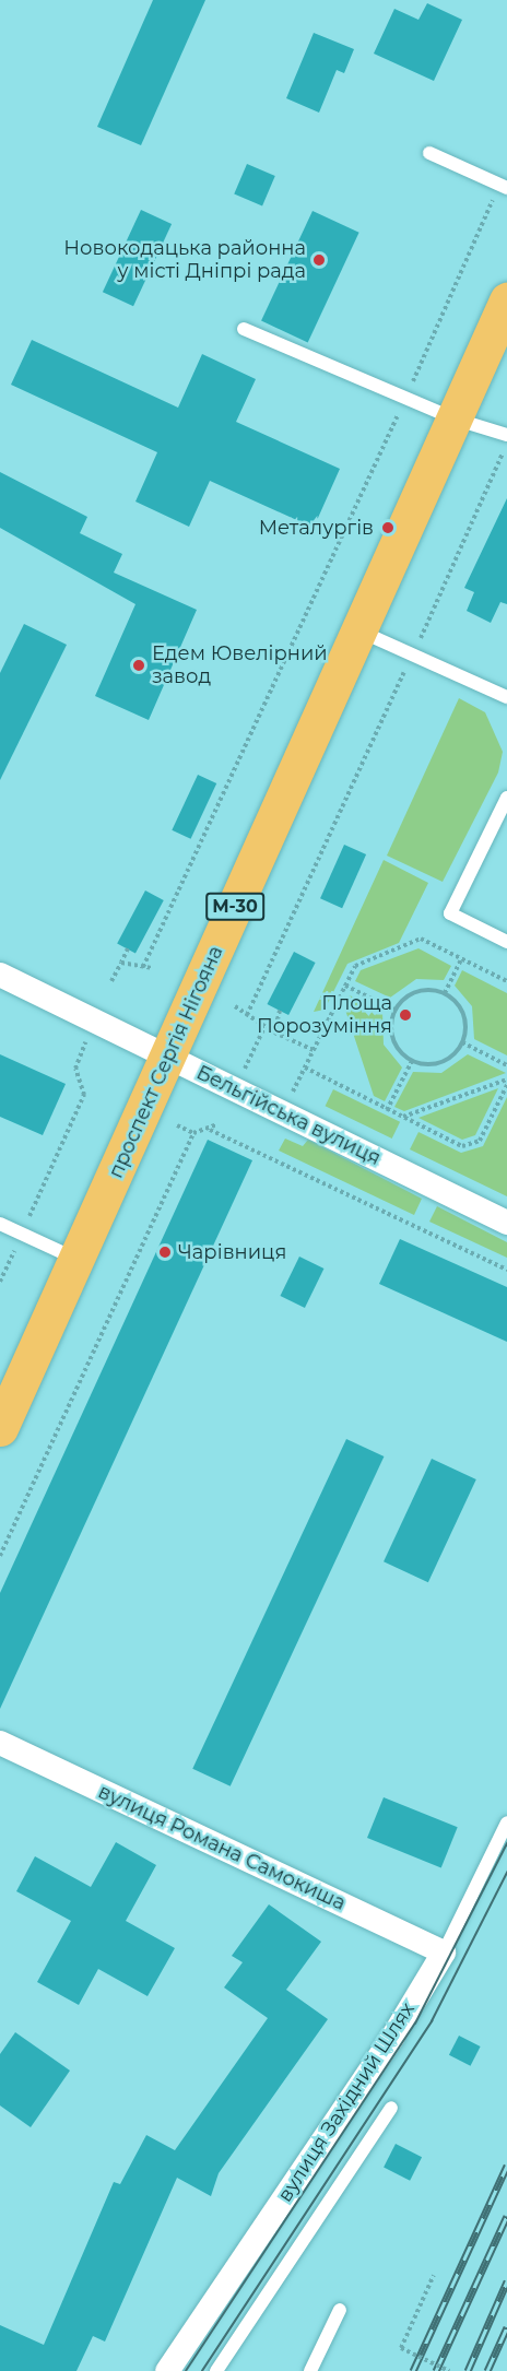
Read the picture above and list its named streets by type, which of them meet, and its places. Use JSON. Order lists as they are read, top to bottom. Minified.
{"streets":{"highway":["М-30","проспект Сергія Нігояна"],"street":["Бельгійська вулиця","вулиця Романа Самокиша","вулиця Західний Шлях"]},"crossings":[["проспект Сергія Нігояна","Бельгійська вулиця"],["вулиця Романа Самокиша","вулиця Західний Шлях"]],"places":["Новокодацька районна у місті Дніпрі рада","Металургів","Едем Ювелірний завод","Площа Порозуміння","Чарівниця"]}
